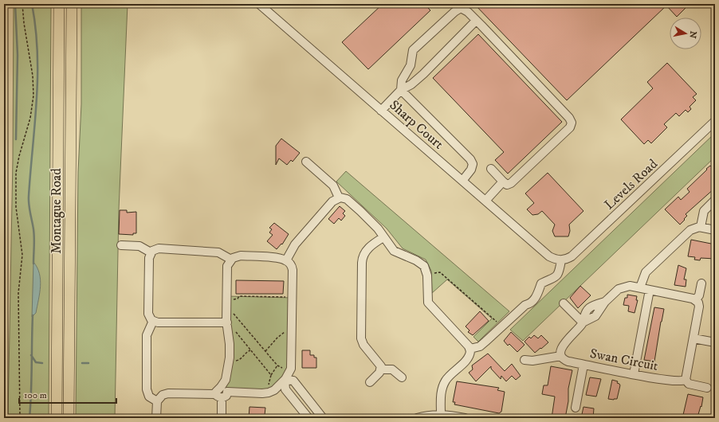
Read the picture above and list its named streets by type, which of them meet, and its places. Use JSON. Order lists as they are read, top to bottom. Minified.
{"streets":{"main road":["Montague Road"],"street":["Sharp Court","Levels Road","Swan Circuit"]},"crossings":[["Sharp Court","Levels Road"]],"scale_bar":"100 m","north":"right"}
